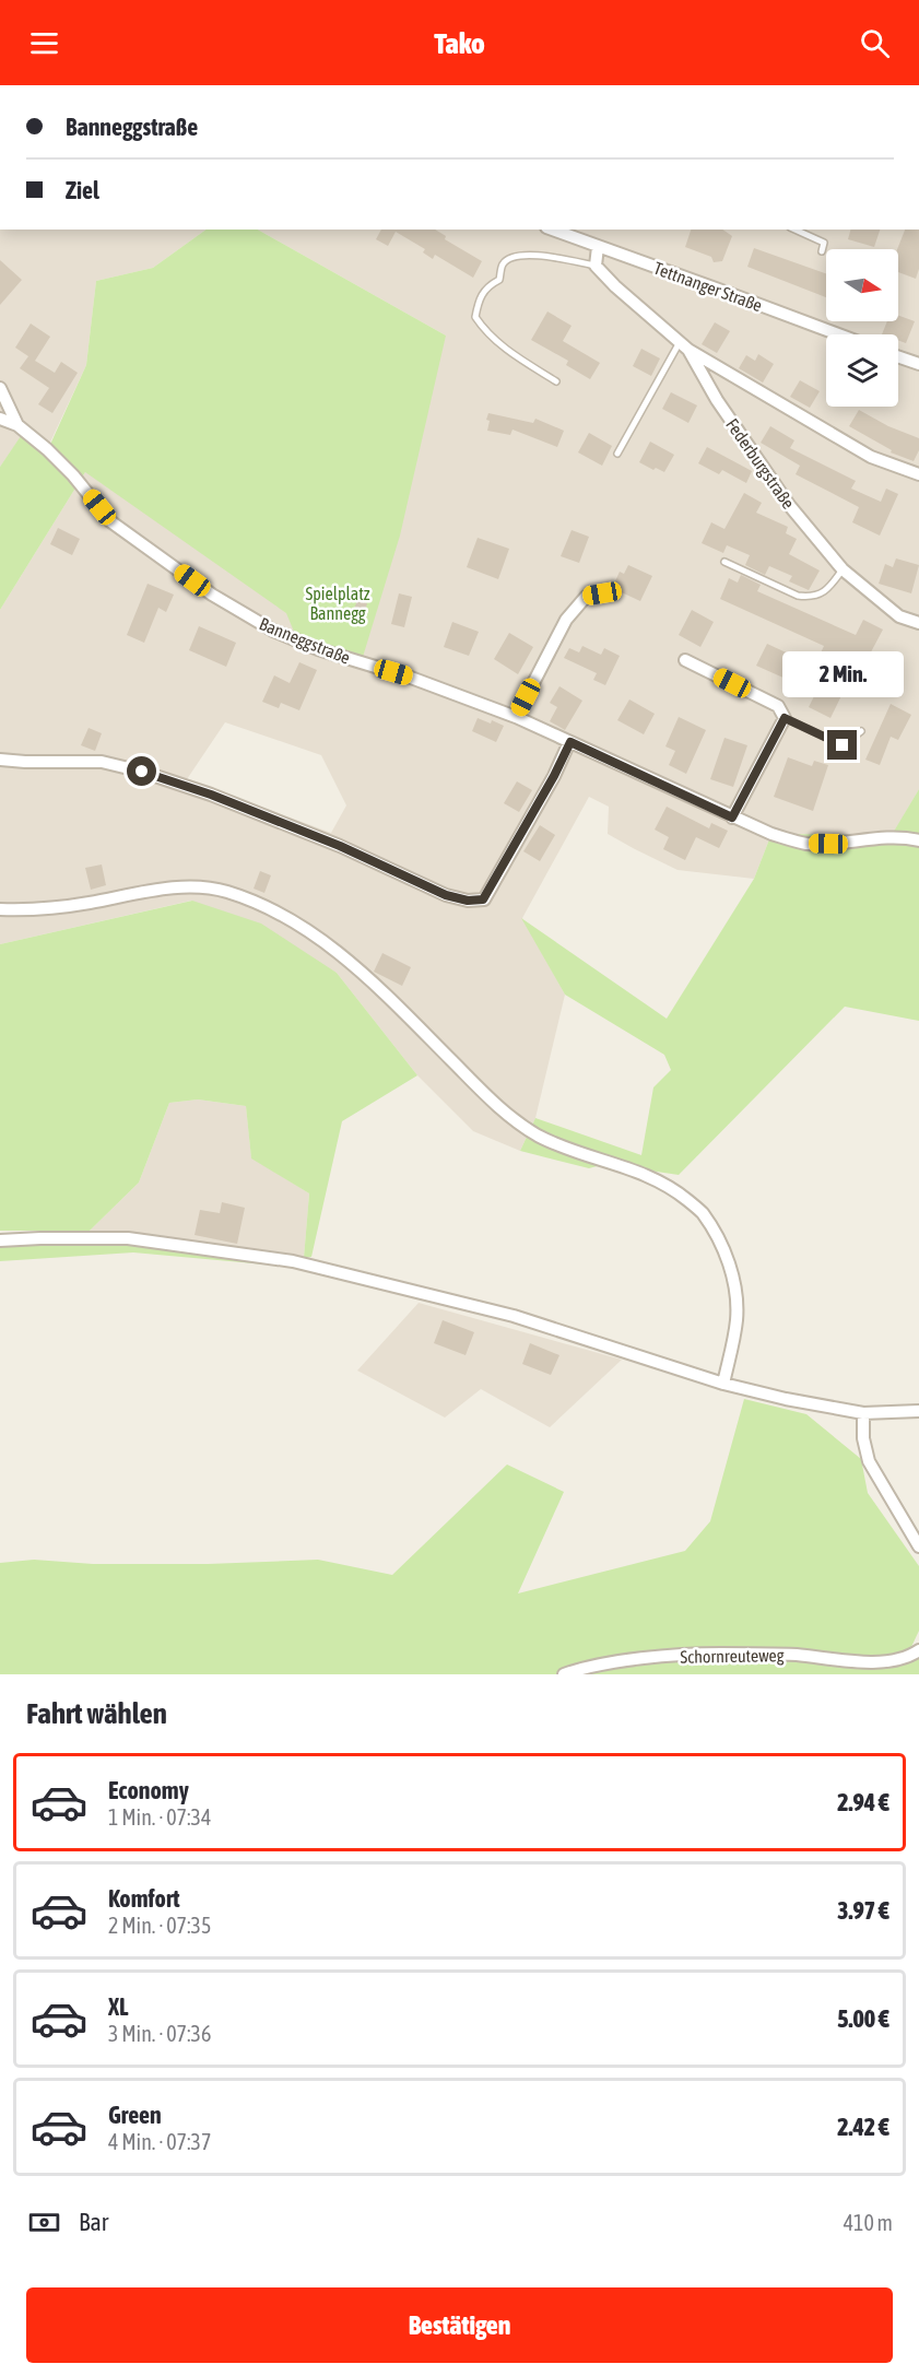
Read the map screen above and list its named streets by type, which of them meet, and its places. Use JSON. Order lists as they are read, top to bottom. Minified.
{"streets":{"street":["Tettnanger Straße","Federburgstraße","Banneggstraße","Schornreuteweg"]},"parks":["Spielplatz Bannegg"],"north":"right","page":{"header":"Tako","banner":["Banneggstraße","Ziel"],"bubble":"2 Min.","heading":"Fahrt wählen","list":[{"name":"Economy","note":"1 Min. · 07:34","value":"2.94 €"},{"name":"Komfort","note":"2 Min. · 07:35","value":"3.97 €"},{"name":"XL","note":"3 Min. · 07:36","value":"5.00 €"},{"name":"Green","note":"4 Min. · 07:37","value":"2.42 €"}],"pay":["Bar","410 m"],"buttons":"Bestätigen"}}
